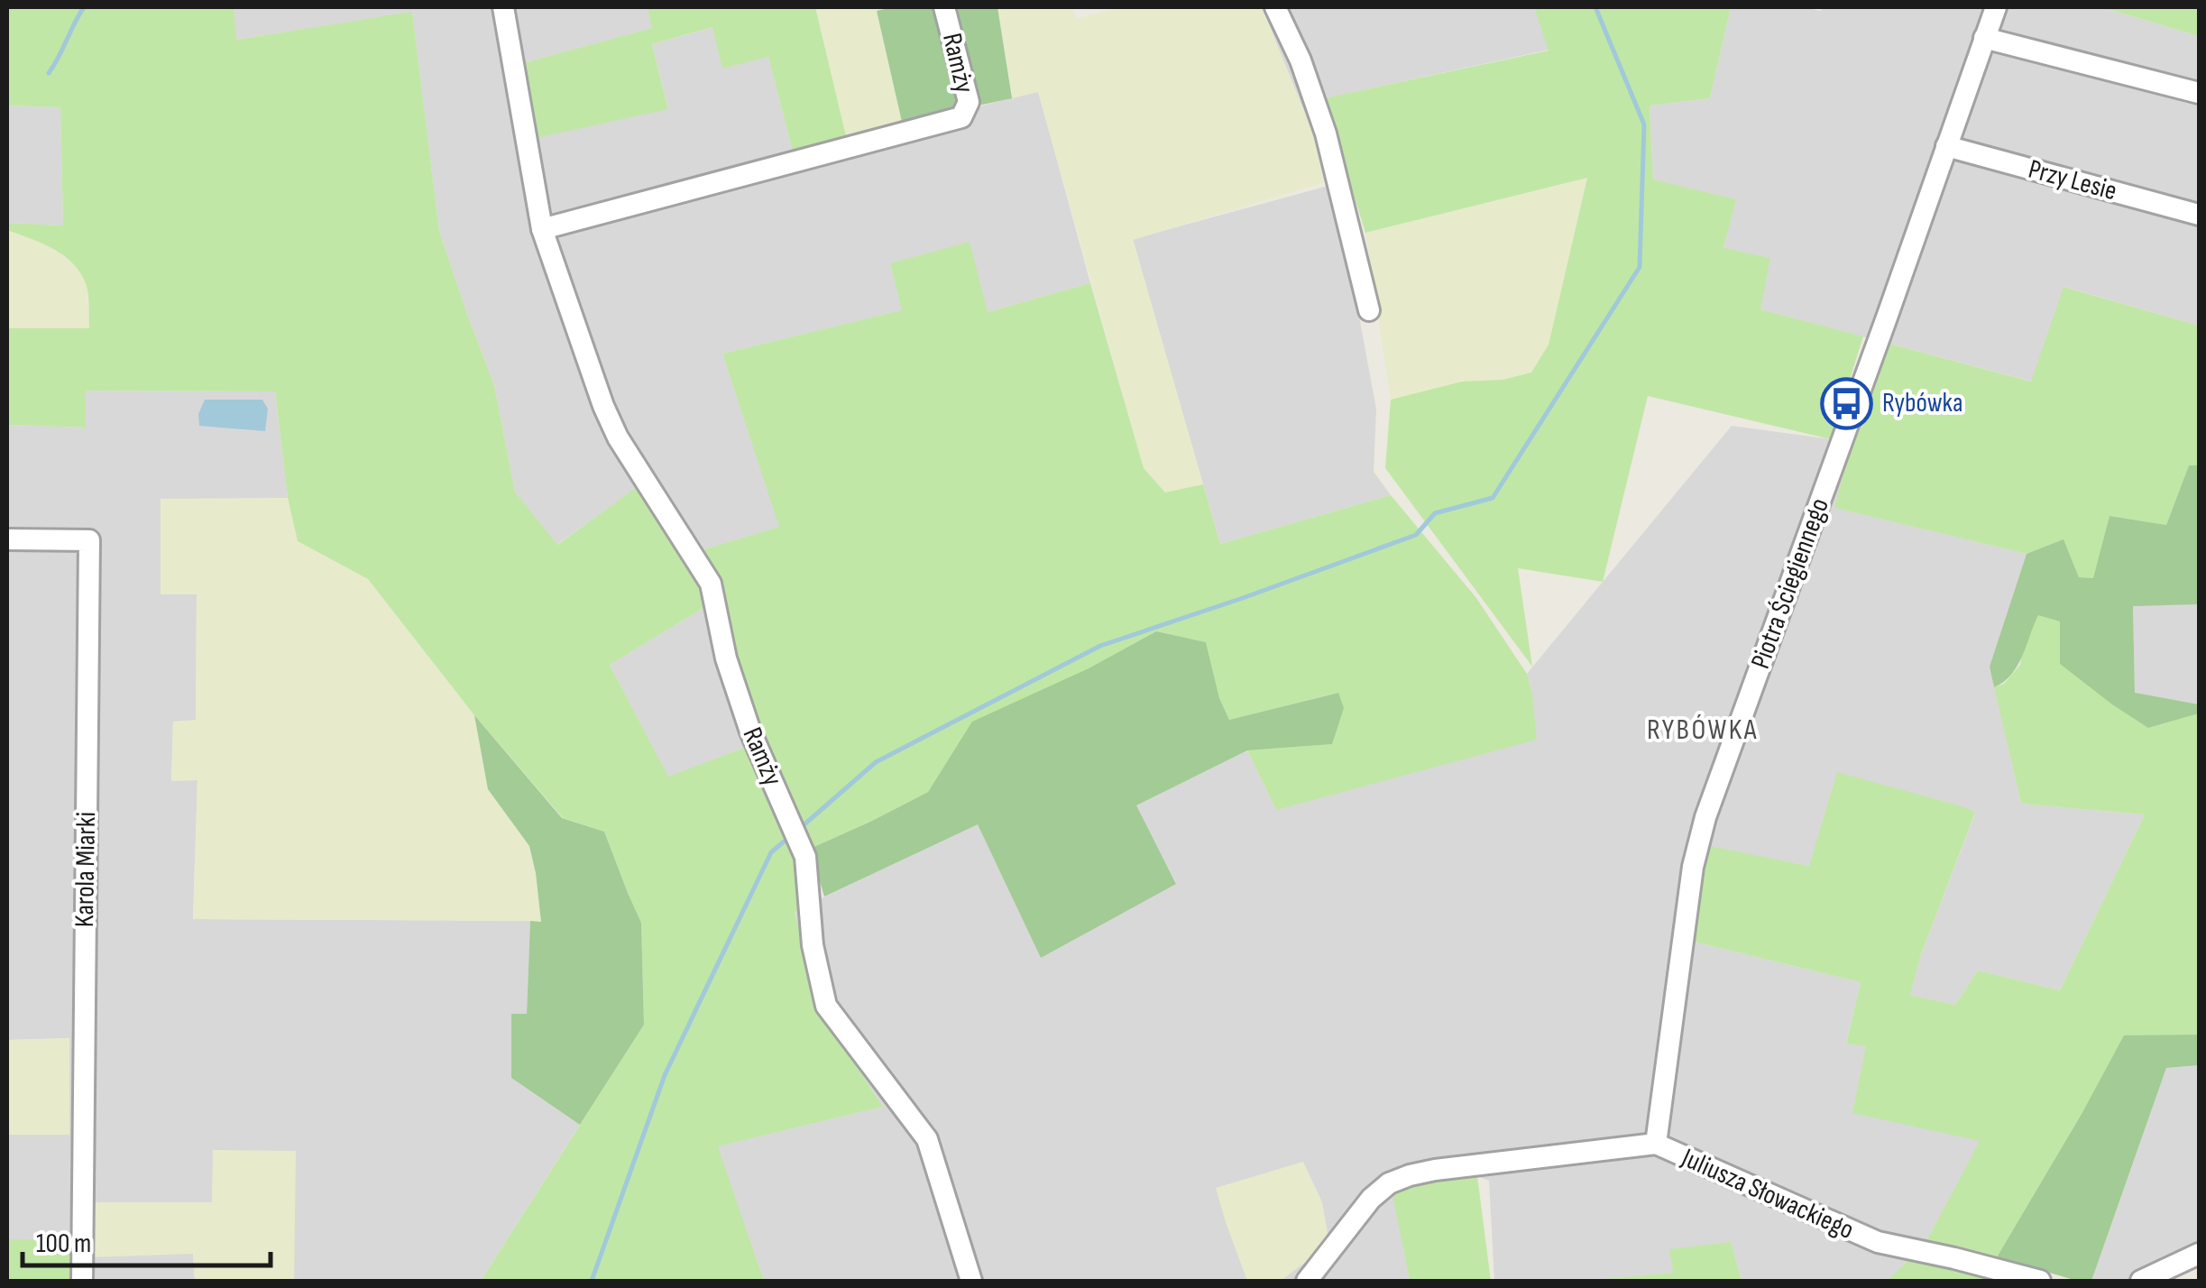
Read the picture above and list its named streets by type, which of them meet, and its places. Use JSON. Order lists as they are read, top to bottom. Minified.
{"streets":{"street":["Ramży","Przy Lesie","Piotra Ściegiennego","Karola Miarki","Juliusza Słowackiego"]},"crossings":[["Przy Lesie","Piotra Ściegiennego"],["Piotra Ściegiennego","Juliusza Słowackiego"]],"districts":["RYBÓWKA"],"places":{"bus stop":["Rybówka"]},"scale_bar":"100 m"}
